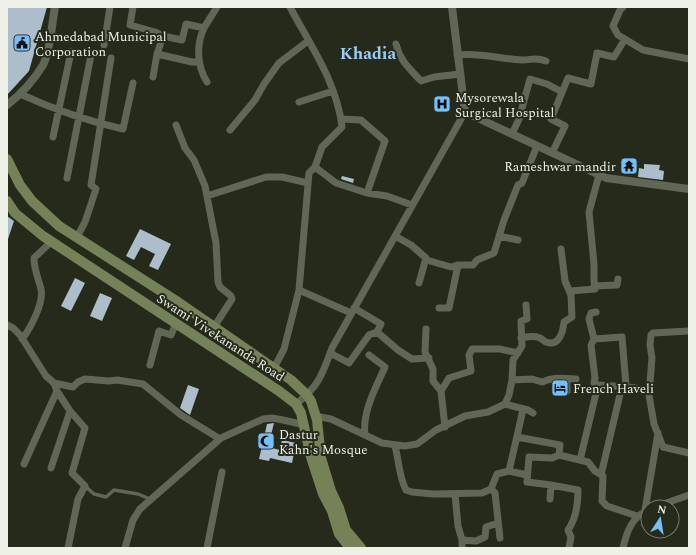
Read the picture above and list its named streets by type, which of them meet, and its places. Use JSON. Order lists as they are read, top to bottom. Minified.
{"streets":{"main road":["Swami Vivekananda Road"]},"districts":["Khadia"],"places":{"public building":["Ahmedabad Municipal Corporation"],"hospital":["Mysorewala Surgical Hospital"],"temple":["Rameshwar mandir"],"hotel":["French Haveli"],"mosque":["Dastur Kahn's Mosque"]},"north":"top"}
